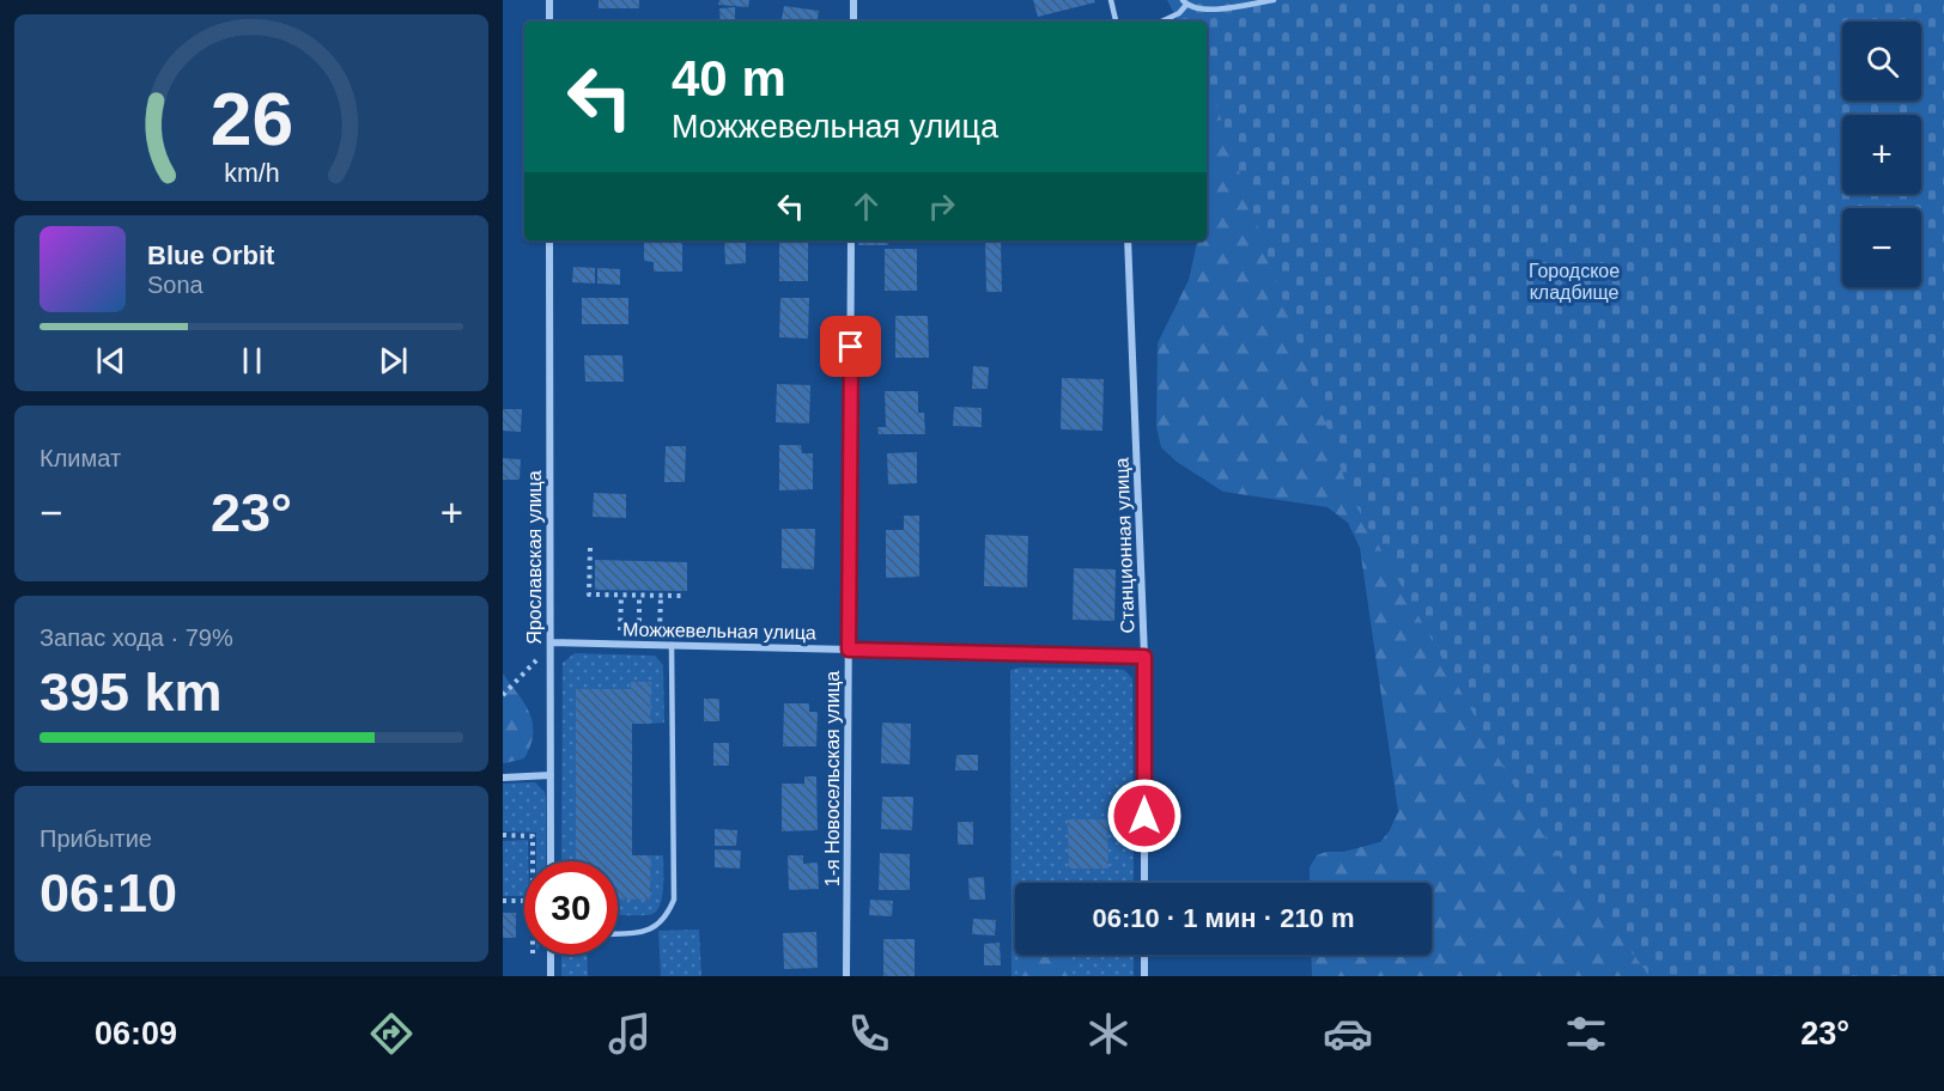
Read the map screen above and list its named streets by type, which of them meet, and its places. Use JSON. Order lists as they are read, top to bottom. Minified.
{"streets":{"street":["Станционная улица","Ярославская улица","Можжевельная улица","1-я Новосельская улица"]},"crossings":[["Станционная улица","Можжевельная улица"],["Ярославская улица","Можжевельная улица"],["Можжевельная улица","1-я Новосельская улица"]],"parks":["Городское кладбище"],"page":{"map_buttons":["+","−"],"turn":["40 m","Можжевельная улица"],"song":["Blue Orbit","Sona"],"tile":["Климат",["Запас хода · 79%","395 km"],["Прибытие","06:10"]],"heat":["−","23°","+"],"limit":"30","trip":"06:10 · 1 мин · 210 m","tabs":["06:09","23°"],"gauge":["26","km/h"]}}
